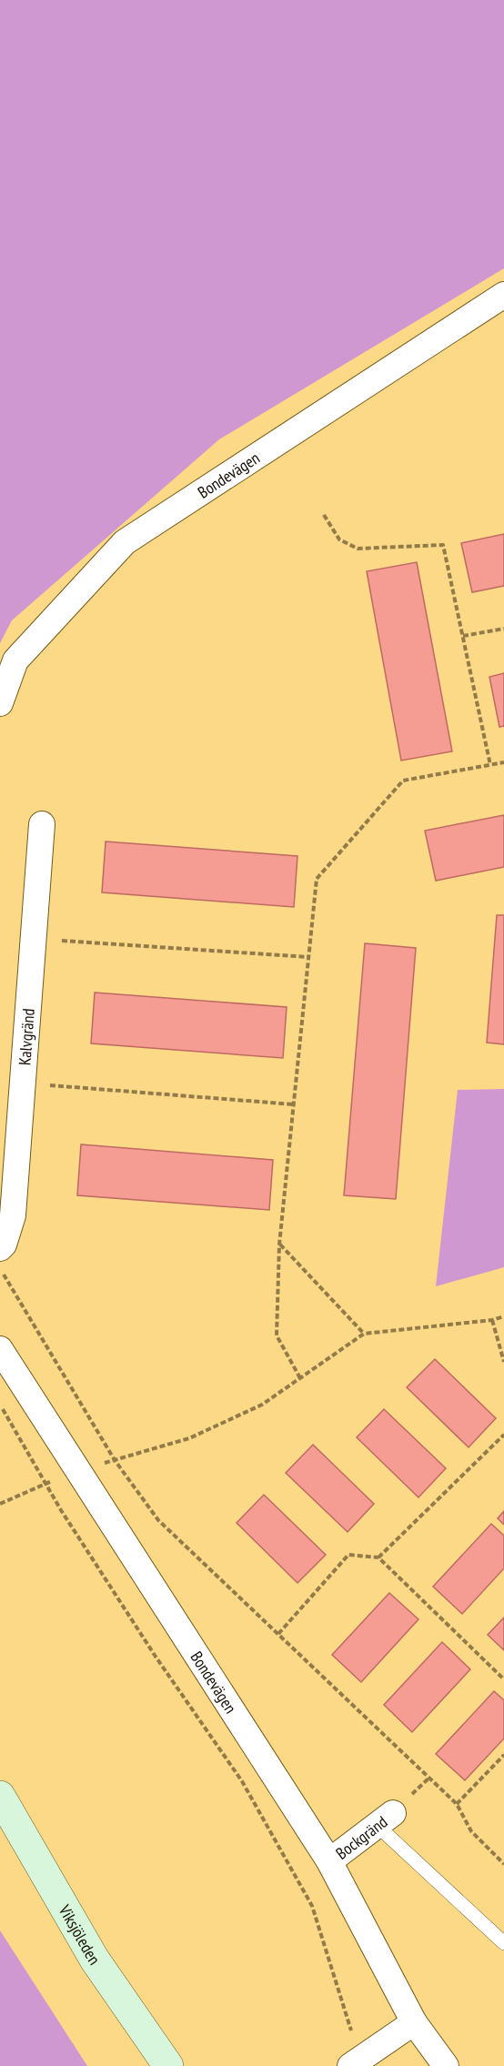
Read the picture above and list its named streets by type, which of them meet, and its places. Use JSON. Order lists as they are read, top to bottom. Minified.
{"streets":{"main road":["Viksjöleden"],"street":["Bondevägen","Kalvgränd","Bockgränd"]},"crossings":[["Bondevägen","Bockgränd"]]}
